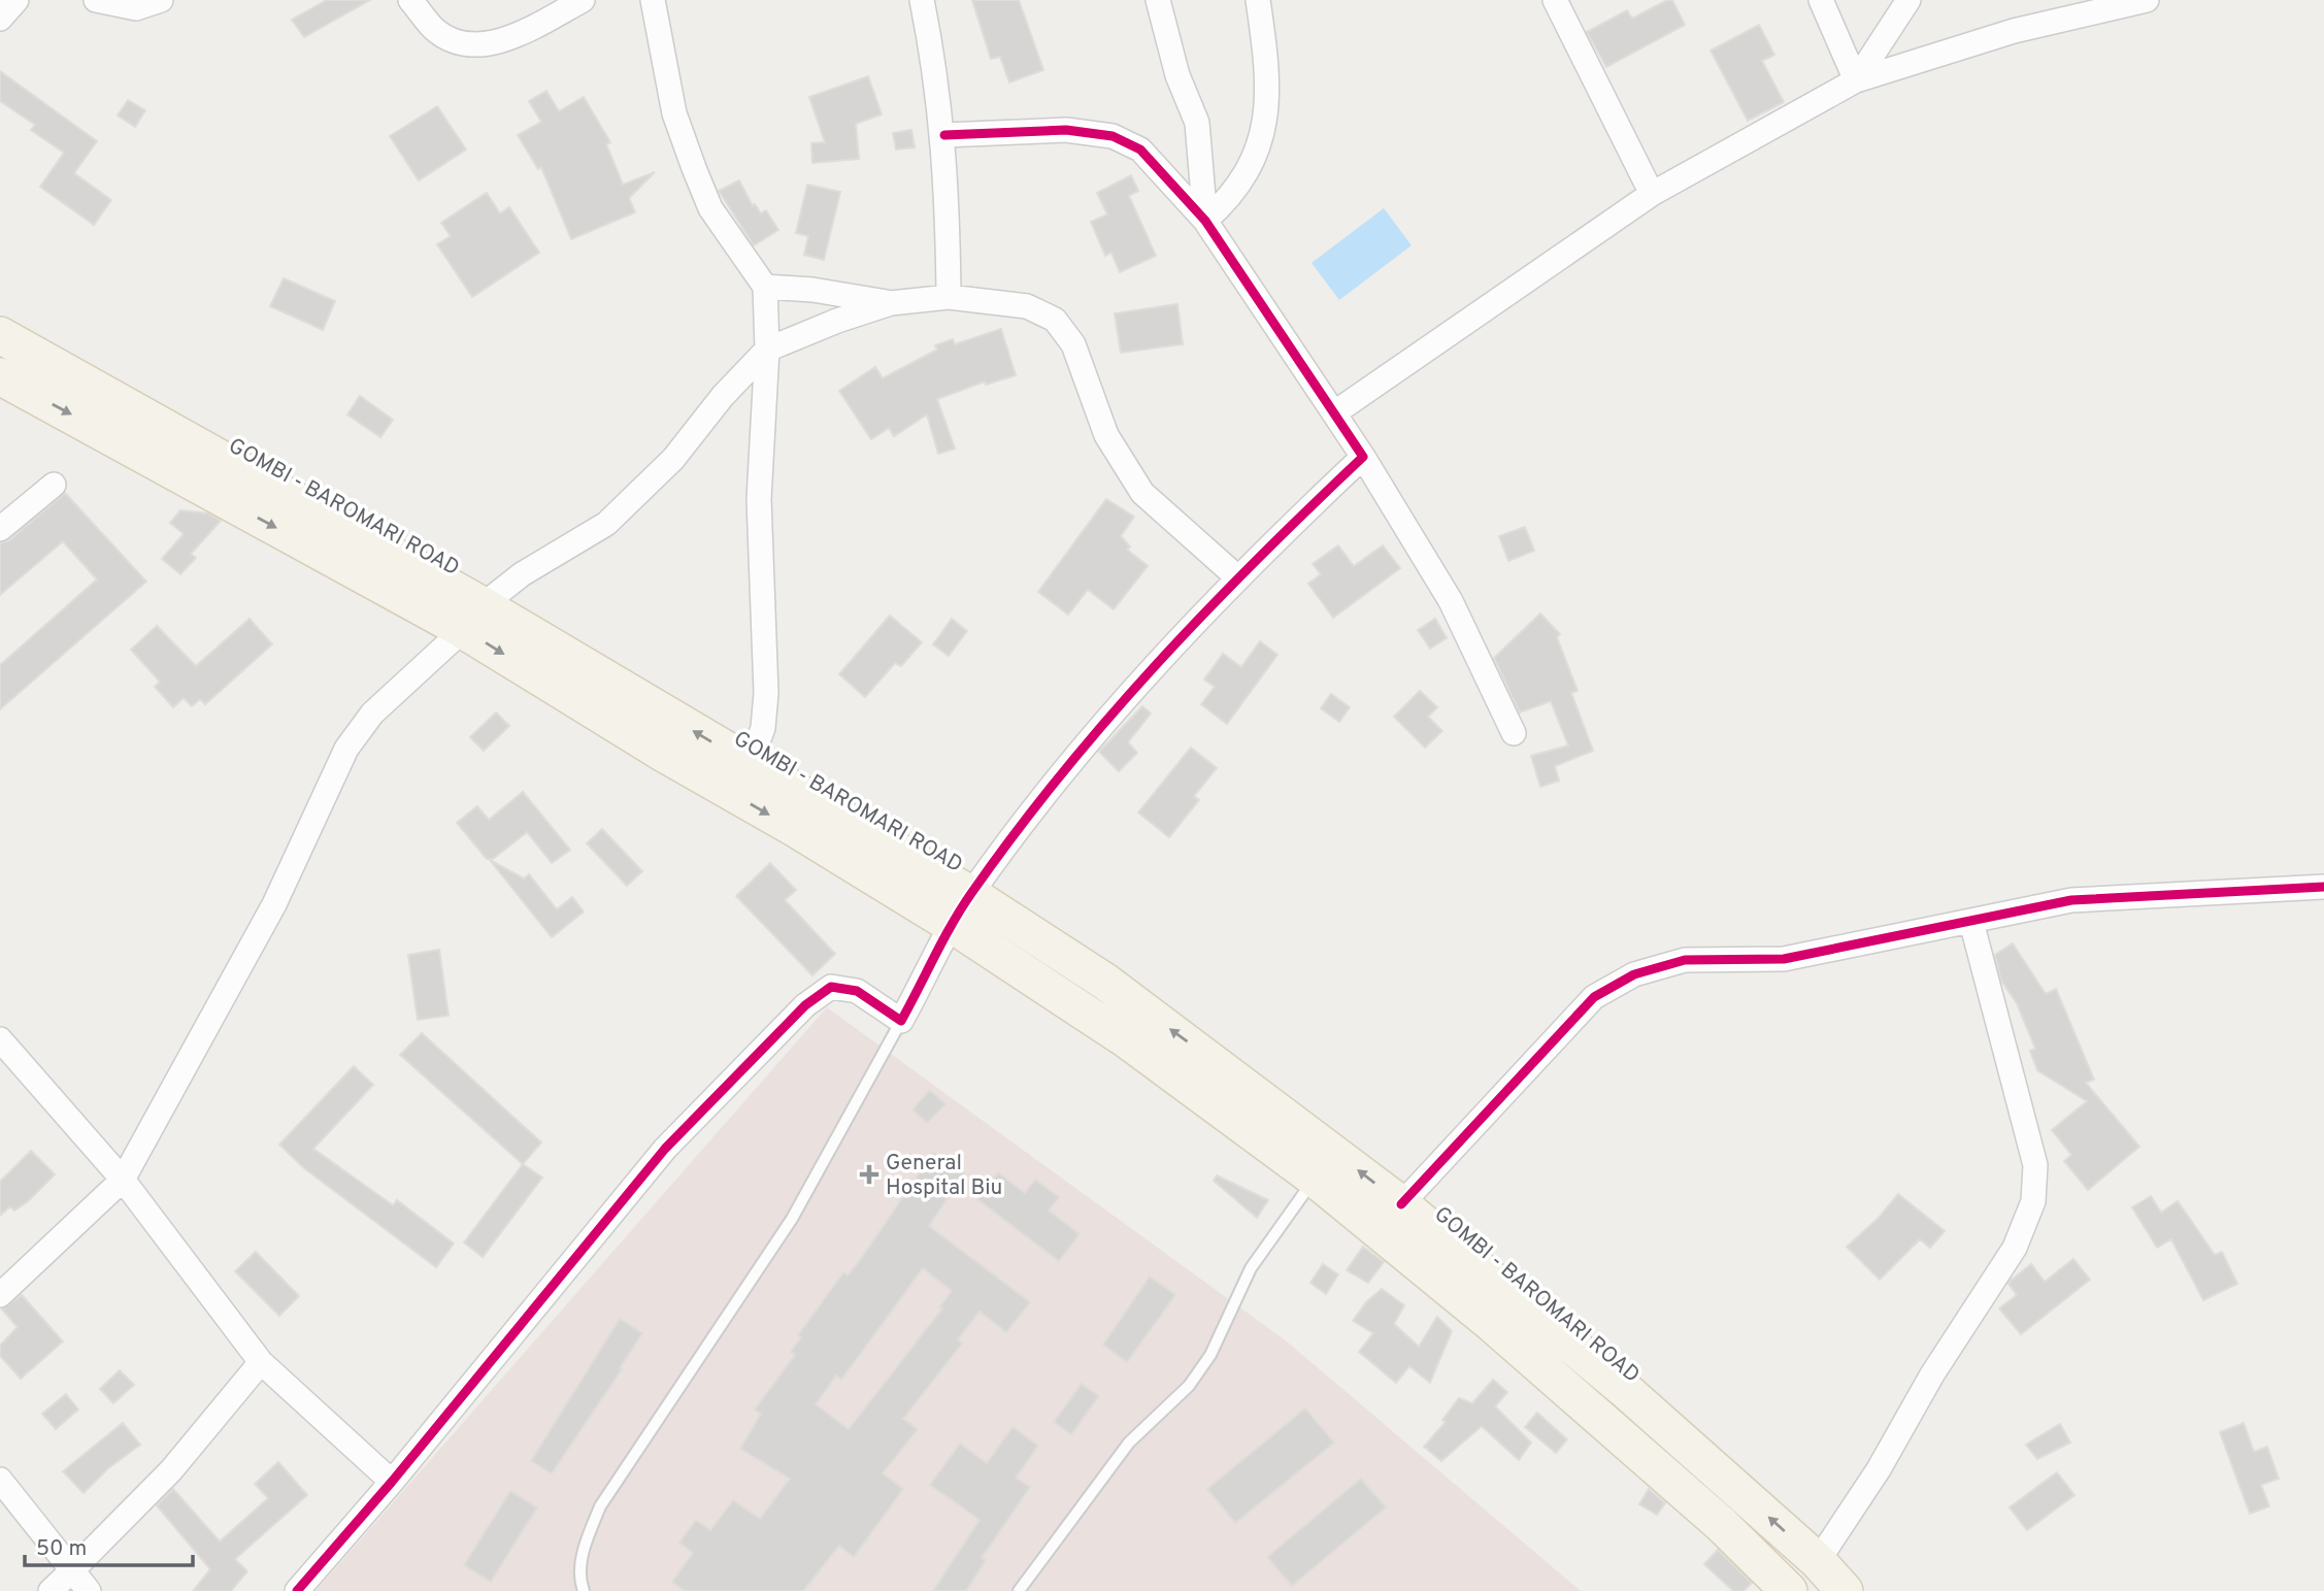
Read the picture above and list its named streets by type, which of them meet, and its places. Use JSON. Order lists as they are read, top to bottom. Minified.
{"streets":{"main road":["GOMBI - BAROMARI ROAD"]},"places":{"health":["General Hospital Biu"]},"scale_bar":"50 m"}
